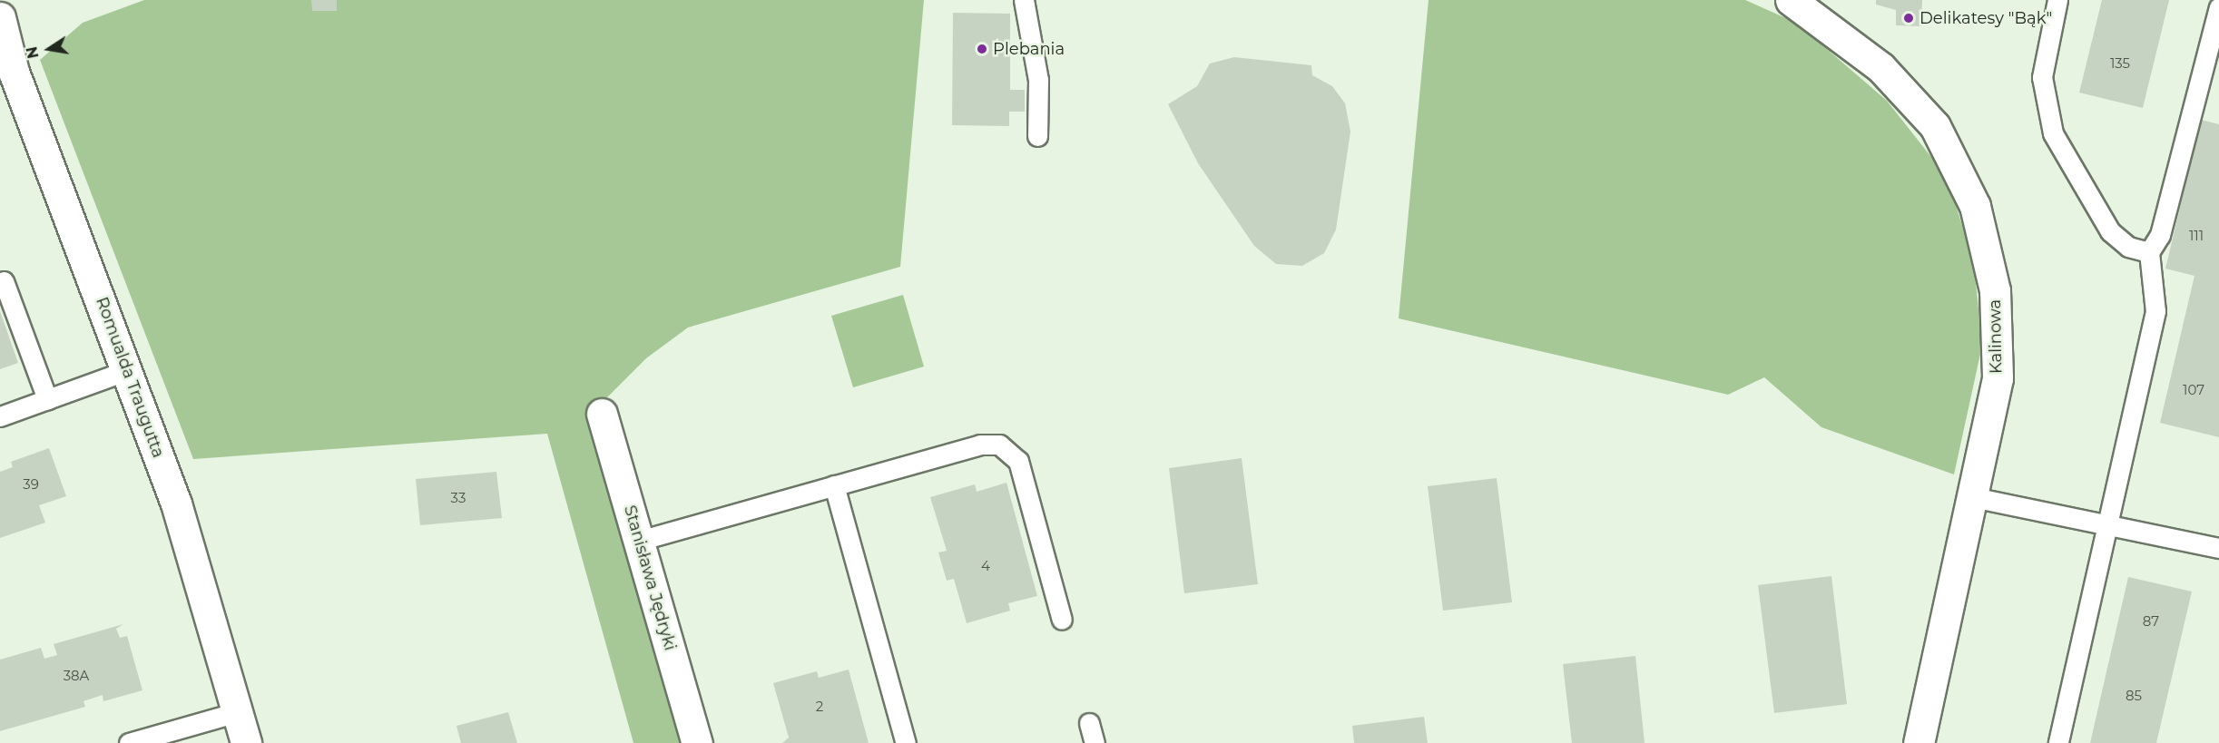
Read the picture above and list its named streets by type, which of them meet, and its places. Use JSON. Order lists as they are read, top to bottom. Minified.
{"streets":{"street":["Kalinowa","Romualda Traugutta","Stanisława Jędryki"]},"places":["Delikatesy \"Bąk\"","Plebania"],"house_numbers":["135","111","107","39","33","4","87","38A","85","2"],"north":"left"}
